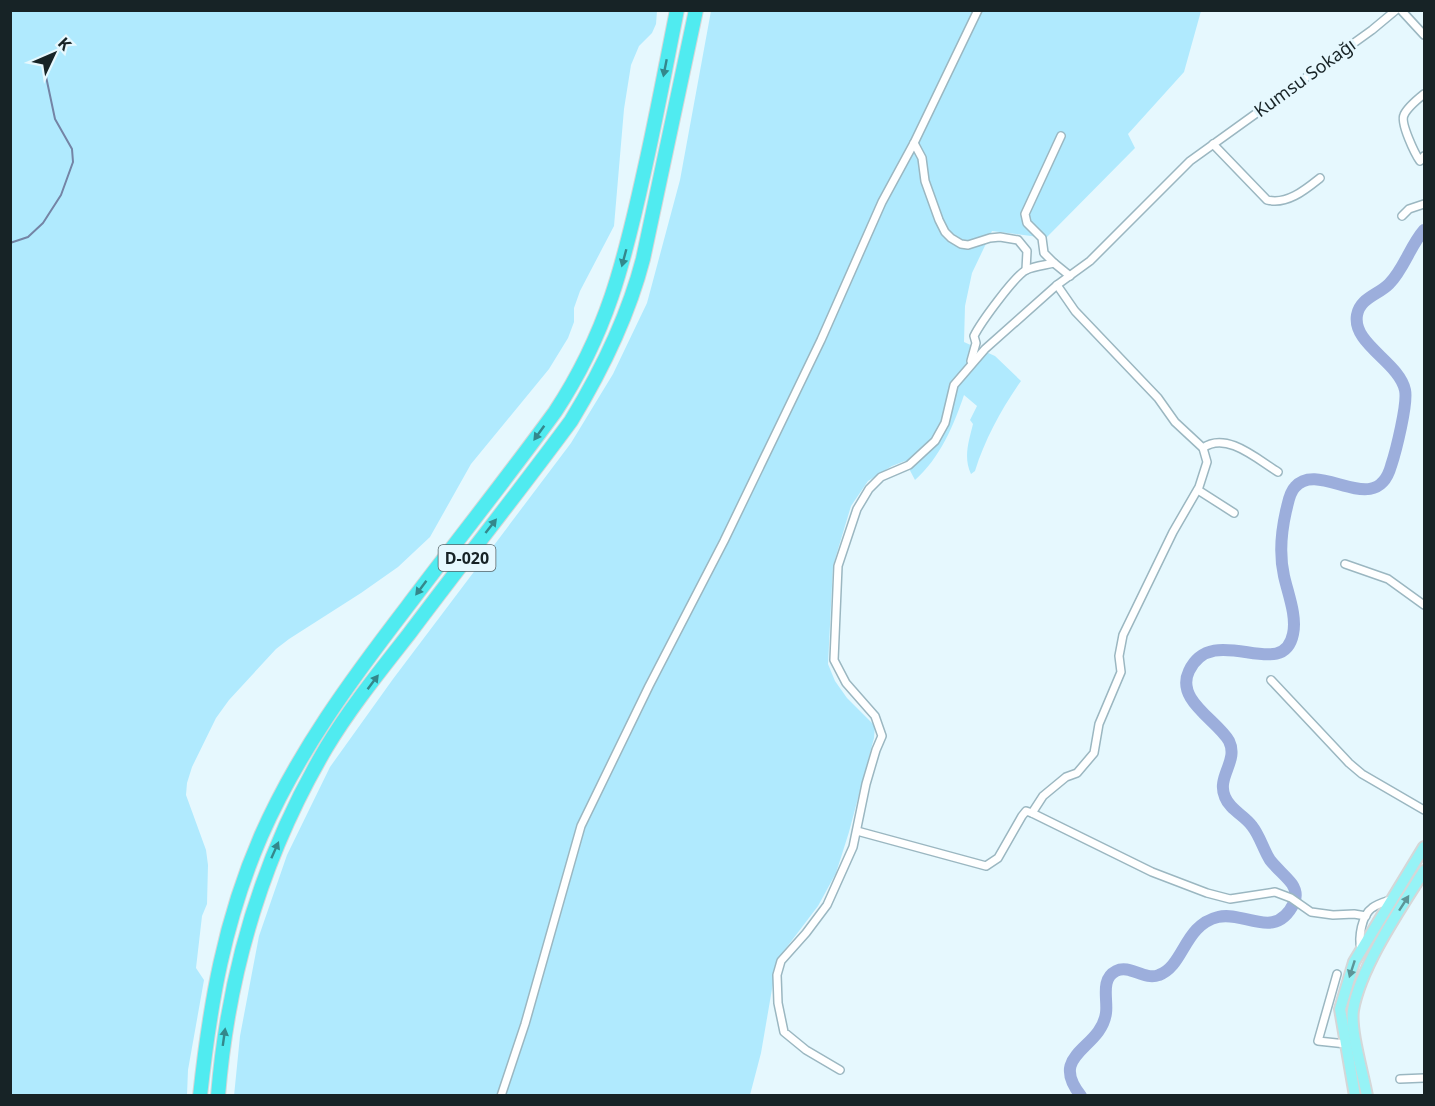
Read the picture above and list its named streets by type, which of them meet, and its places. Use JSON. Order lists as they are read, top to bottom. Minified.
{"streets":{"highway":["D-020"],"street":["Kumsu Sokağı"]},"north":"top right"}
